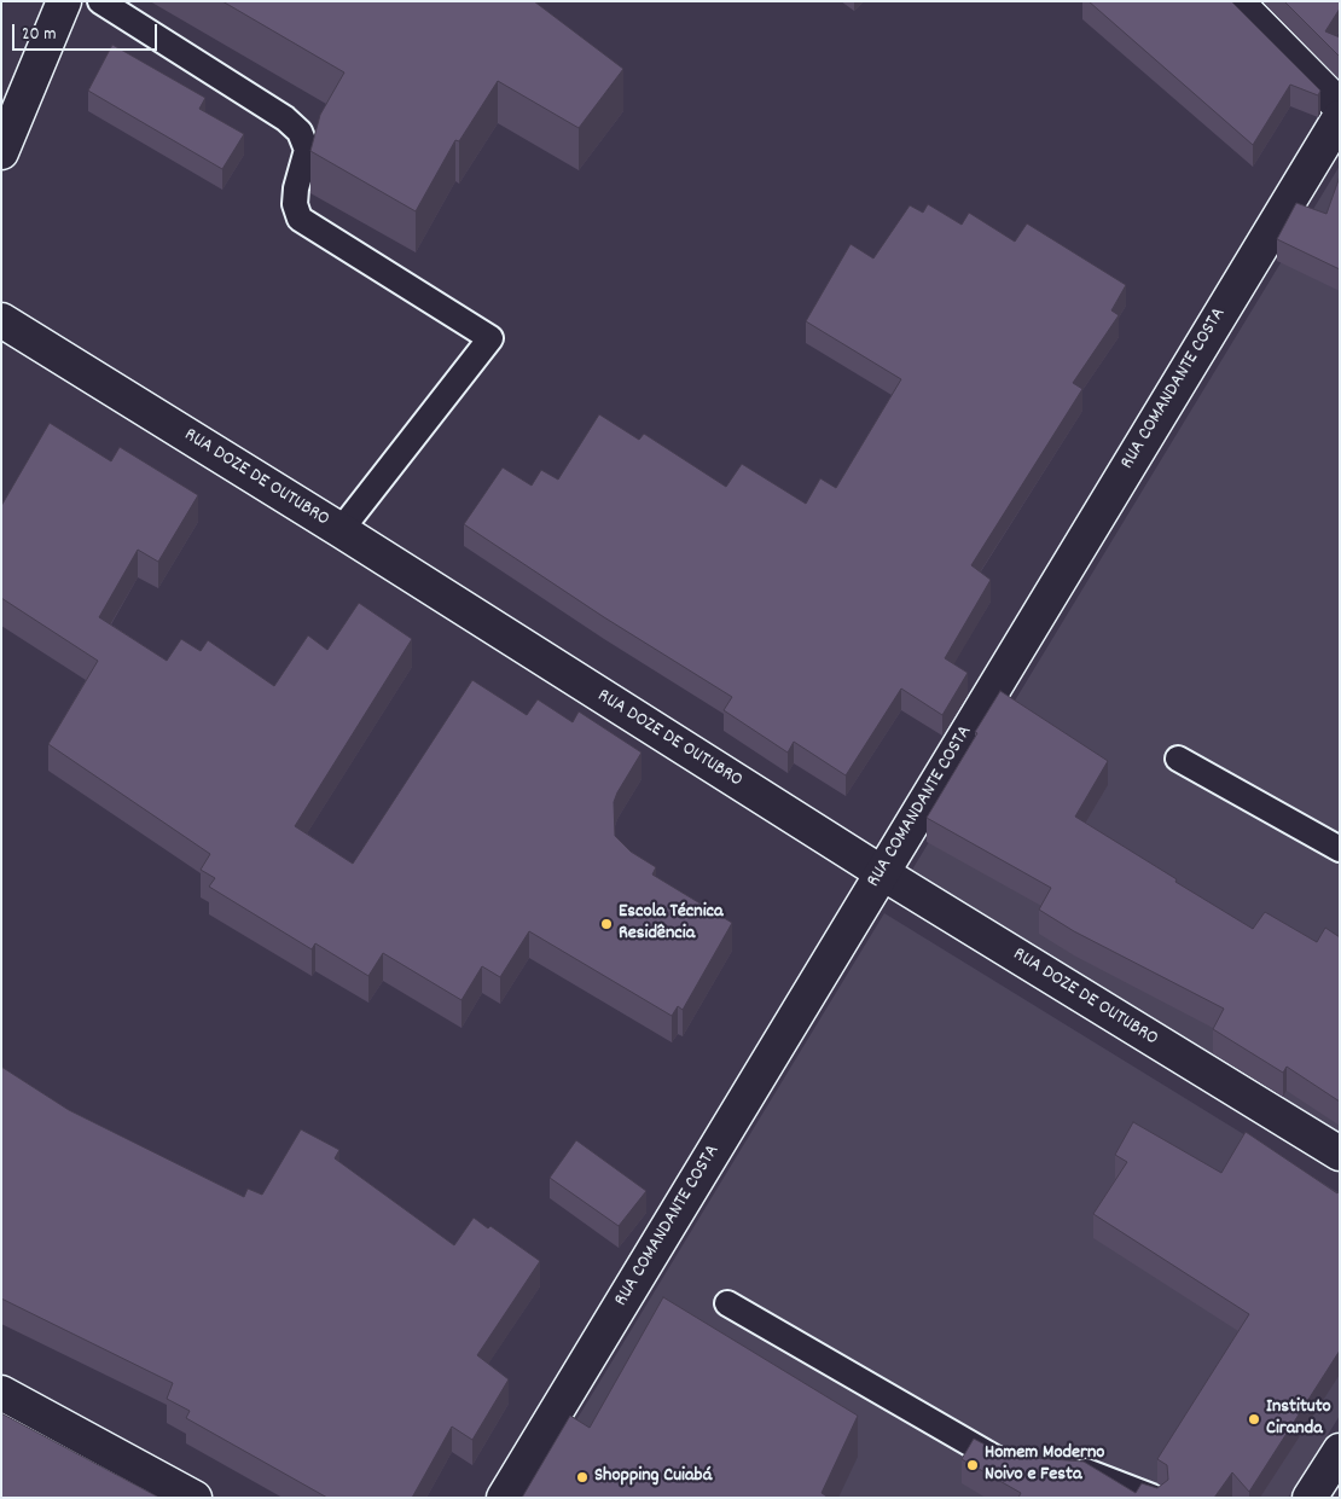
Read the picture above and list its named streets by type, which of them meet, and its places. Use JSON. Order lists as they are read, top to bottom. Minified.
{"streets":{"street":["RUA COMANDANTE COSTA","RUA DOZE DE OUTUBRO"]},"crossings":[["RUA COMANDANTE COSTA","RUA DOZE DE OUTUBRO"]],"places":["Escola Técnica Residência","Instituto Ciranda","Homem Moderno Noivo e Festa","Shopping Cuiabá"],"scale_bar":"20 m"}
